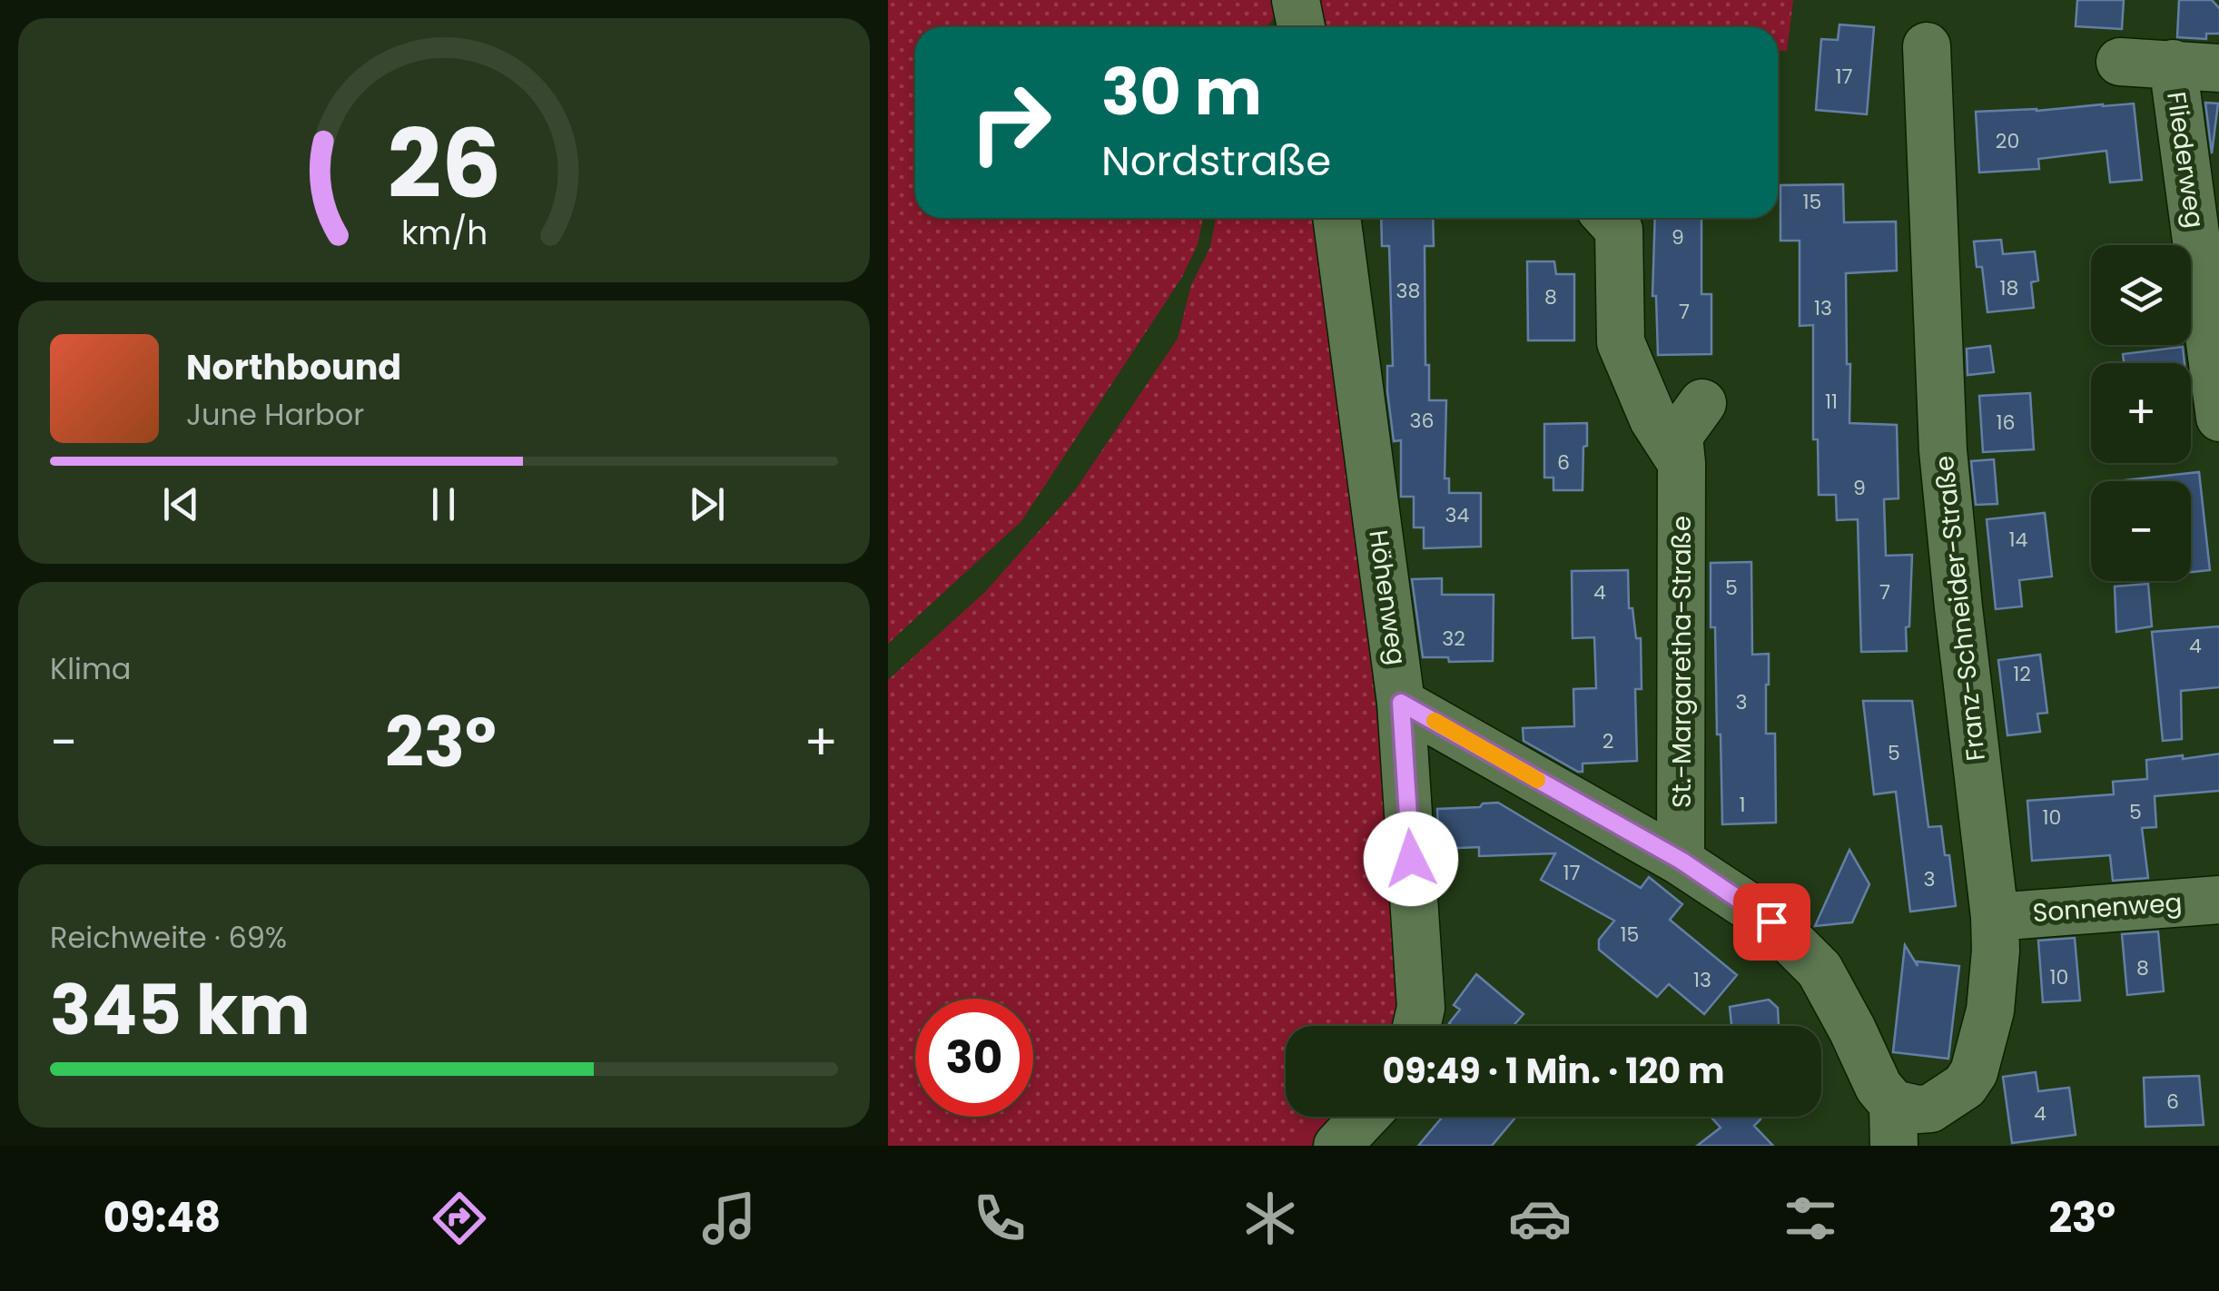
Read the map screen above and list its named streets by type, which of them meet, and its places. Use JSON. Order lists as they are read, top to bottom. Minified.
{"streets":{"street":["Fliederweg","Höhenweg","Franz-Schneider-Straße","St.-Margaretha-Straße","Sonnenweg"]},"crossings":[["Franz-Schneider-Straße","Sonnenweg"]],"house_numbers":["17","20","15","9","18","38","8","13","7","11","36","16","6","9","34","14","5","4","7","32","4","12","3","2","5","1","5","10","17","3","15","8","10","13","6","4"],"page":{"turn":["30 m","Nordstraße"],"map_buttons":["+","−"],"song":["Northbound","June Harbor"],"tile":["Klima",["Reichweite · 69%","345 km"]],"heat":["−","23°","+"],"limit":"30","trip":"09:49 · 1 Min. · 120 m","tabs":["09:48","23°"],"gauge":["26","km/h"]}}
